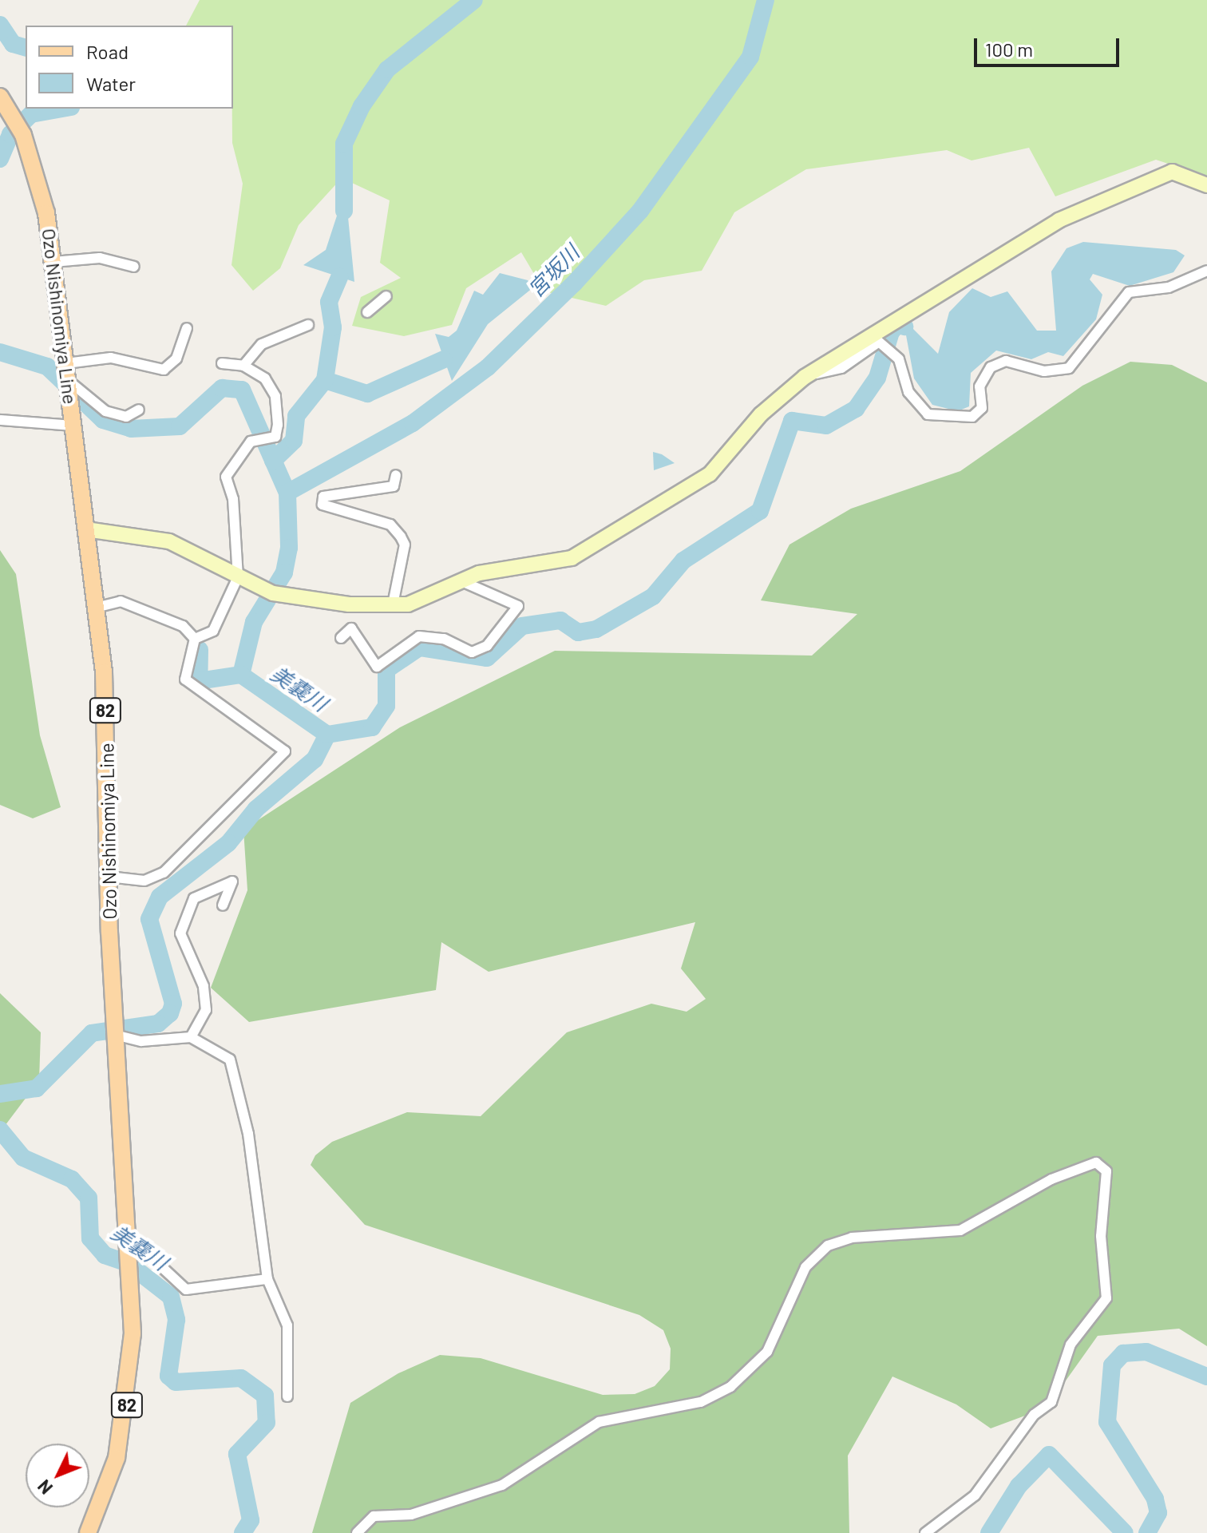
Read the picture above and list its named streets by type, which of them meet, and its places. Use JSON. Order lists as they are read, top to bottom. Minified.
{"streets":{"main road":["Ozo Nishinomiya Line","82"]},"water":["宮坂川","美嚢川"],"legend":["Road","Water"],"scale_bar":"100 m","north":"bottom left"}
